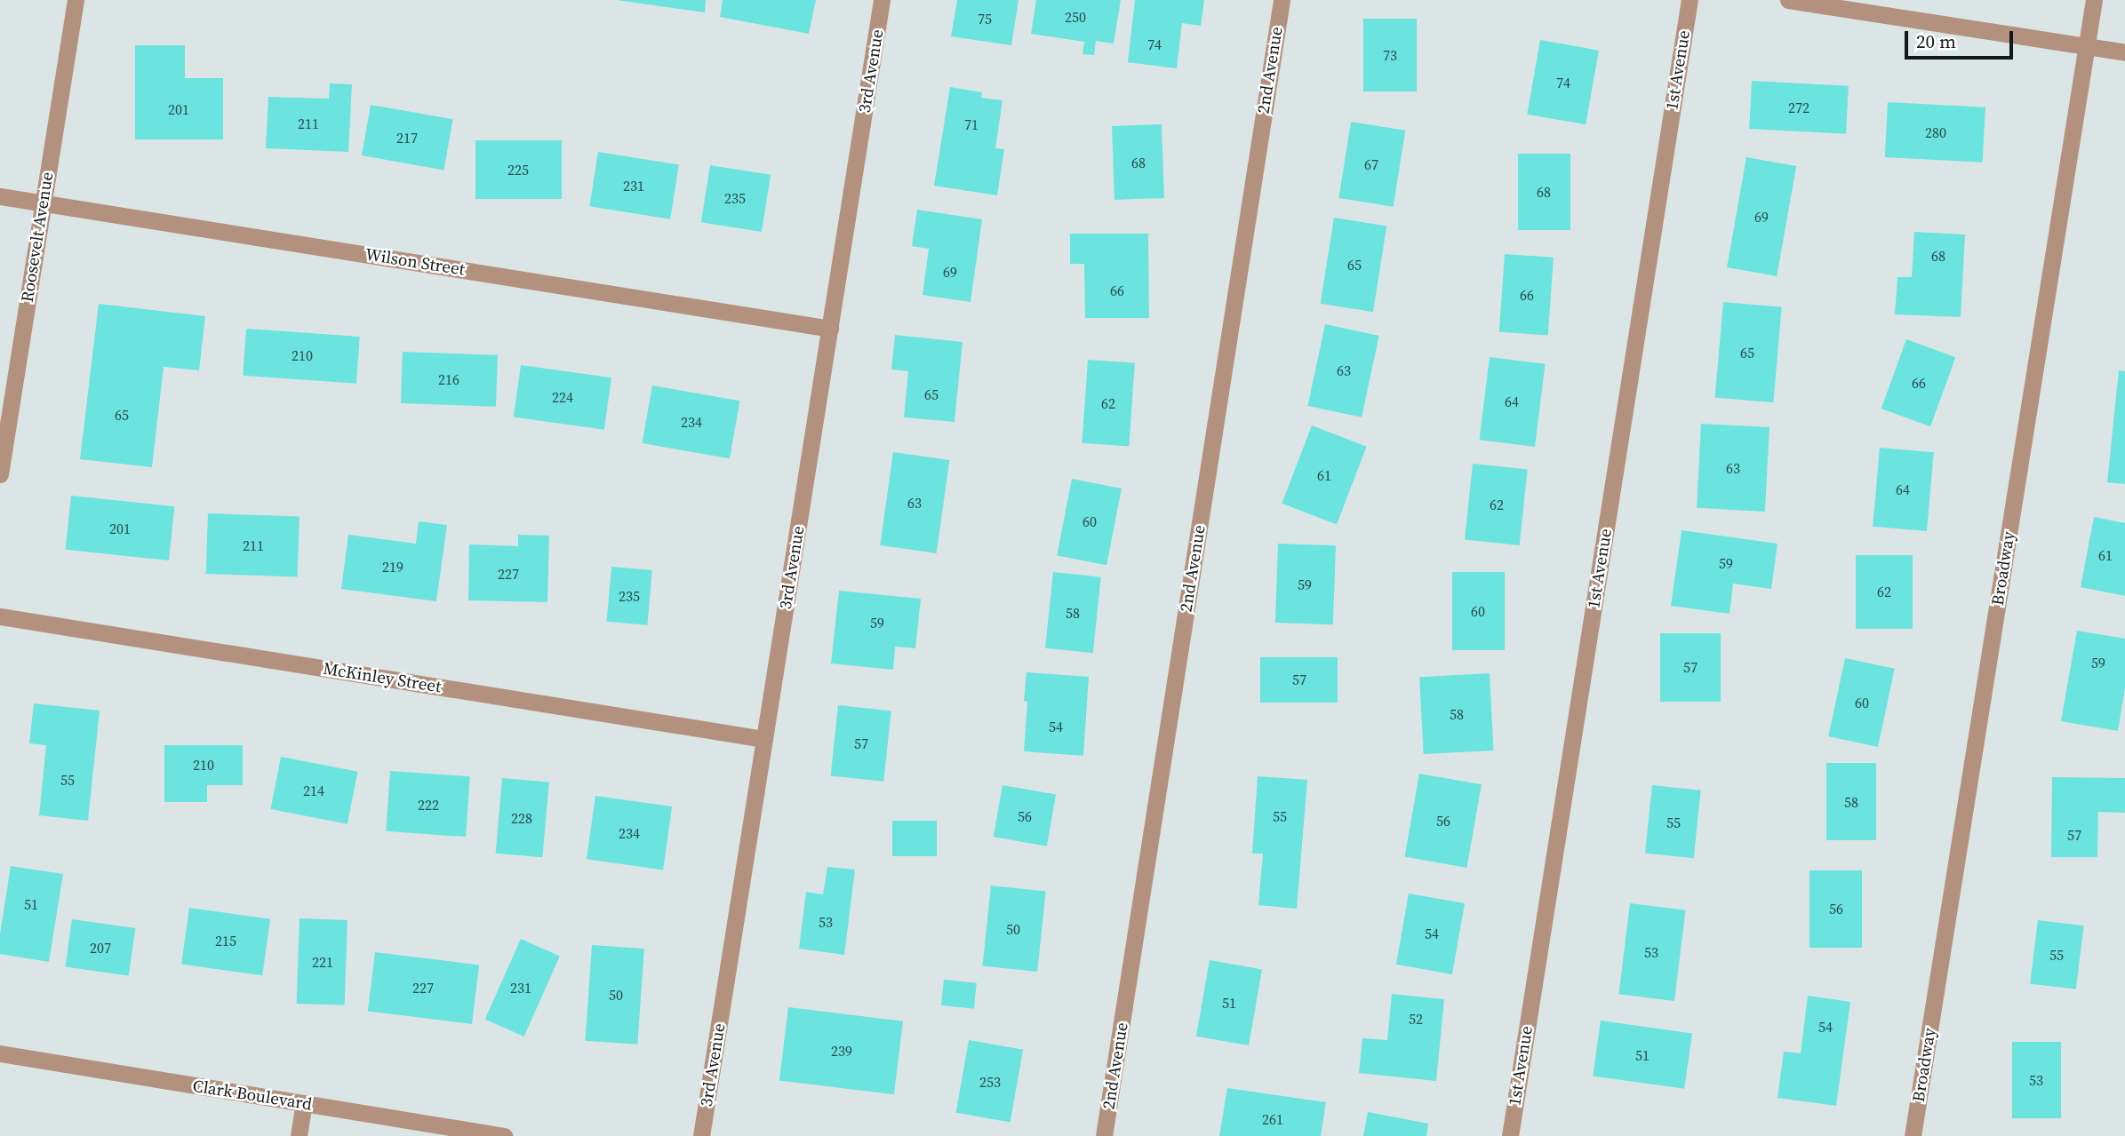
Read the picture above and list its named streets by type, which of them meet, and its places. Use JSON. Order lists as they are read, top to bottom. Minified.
{"streets":{"street":["2nd Avenue","1st Avenue","3rd Avenue","Roosevelt Avenue","Wilson Street","Broadway","McKinley Street","Clark Boulevard"]},"crossings":[["3rd Avenue","Wilson Street"],["3rd Avenue","McKinley Street"],["Roosevelt Avenue","Wilson Street"]],"house_numbers":["250","75","74","73","74","272","201","211","71","280","217","68","67","225","231","68","235","69","68","65","69","66","66","65","210","63","216","66","65","224","64","62","65","234","63","61","64","63","62","60","201","211","61","59","219","227","59","62","235","60","58","59","59","57","57","60","58","54","57","210","55","214","58","222","56","55","228","56","55","234","57","51","56","53","50","54","215","207","53","55","221","227","231","50","51","52","54","239","51","53","253","261"],"scale_bar":"20 m"}
